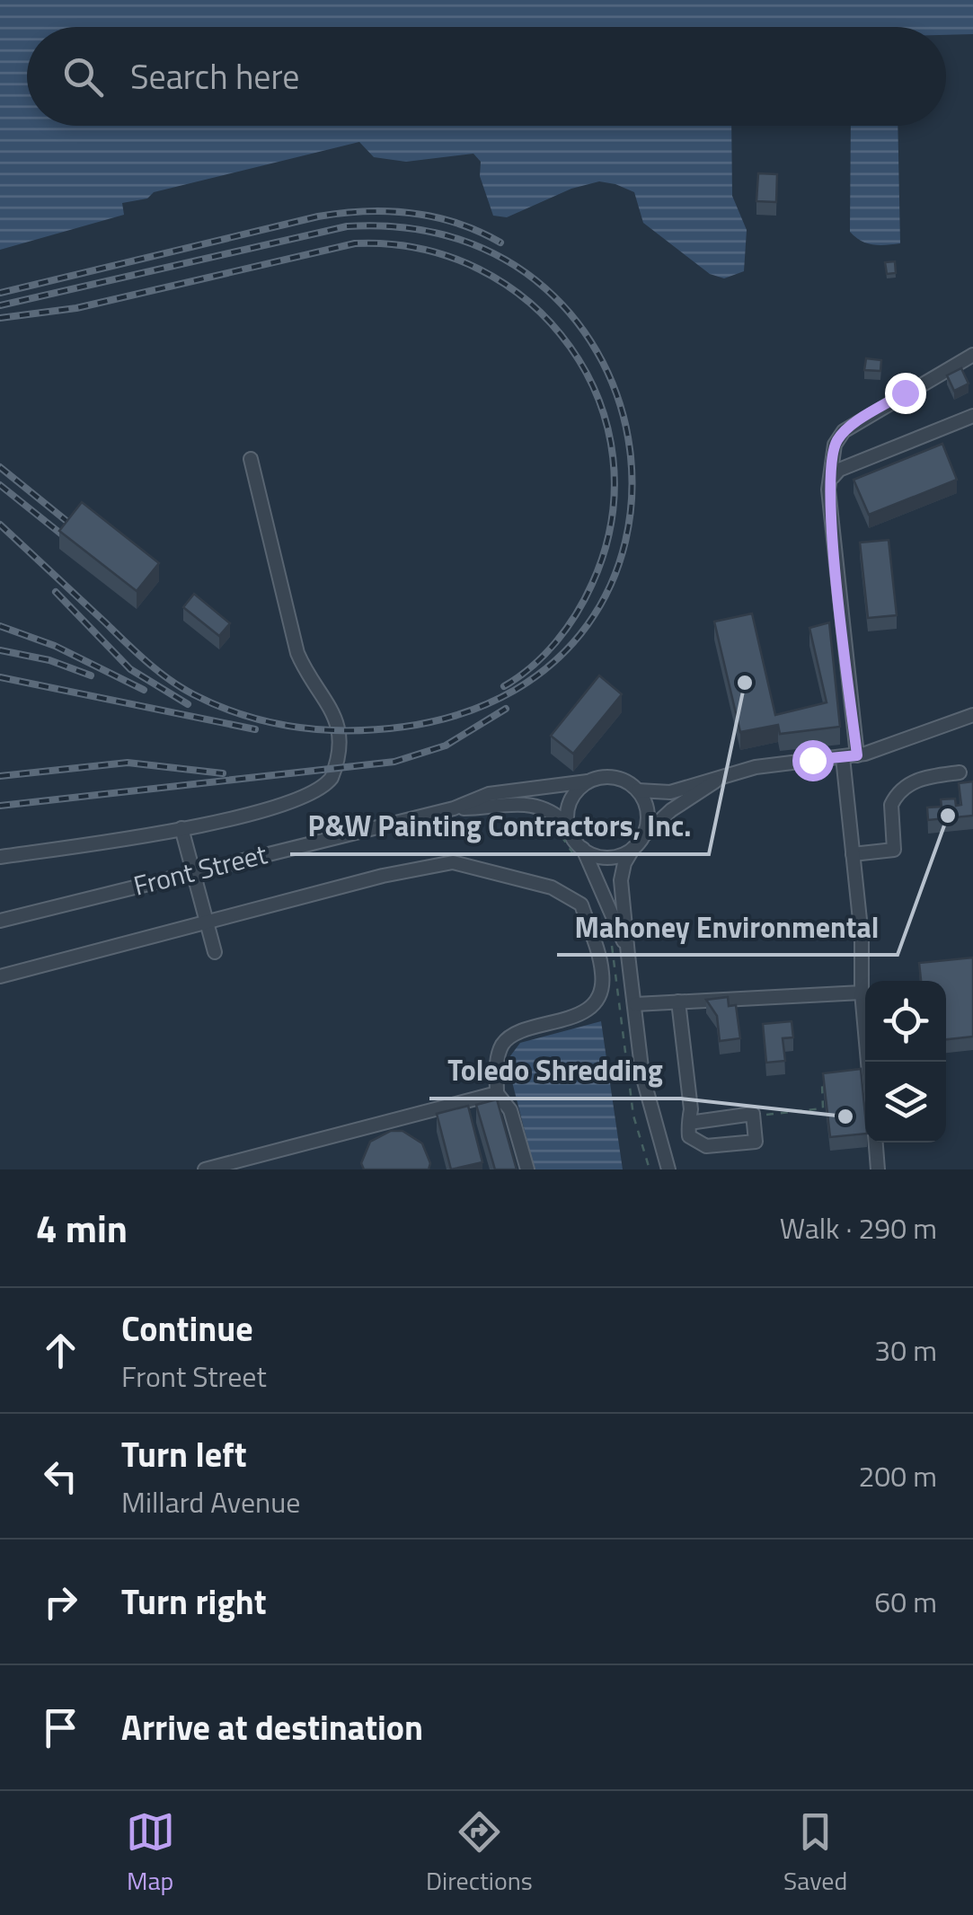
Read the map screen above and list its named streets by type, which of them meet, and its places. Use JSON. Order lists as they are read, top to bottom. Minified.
{"streets":{"street":["Front Street"]},"places":["P&W Painting Contractors, Inc.","Mahoney Environmental","Toledo Shredding"],"page":{"search":"Search here","heading":["4 min","Walk · 290 m"],"list":[["Continue","Front Street","30 m"],["Turn left","Millard Avenue","200 m"],["Turn right","60 m"],"Arrive at destination"],"nav":["Map","Directions","Saved"]}}
